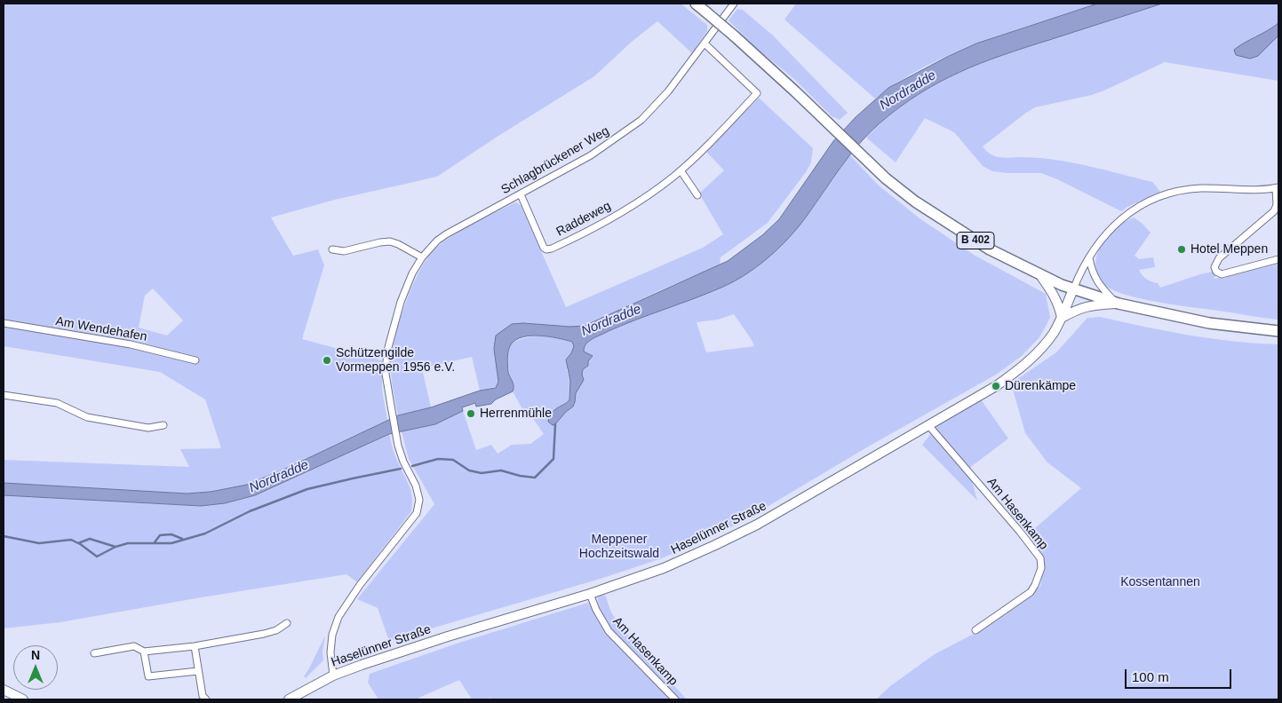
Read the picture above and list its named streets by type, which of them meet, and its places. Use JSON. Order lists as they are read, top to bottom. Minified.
{"streets":{"main road":["B 402"],"street":["Schlagbrückener Weg","Raddeweg","Am Wendehafen","Am Hasenkamp","Haselünner Straße"]},"crossings":[["Schlagbrückener Weg","Raddeweg"],["Schlagbrückener Weg","Haselünner Straße"],["B 402","Haselünner Straße"],["Am Hasenkamp","Haselünner Straße"]],"water":["Nordradde"],"parks":["Meppener Hochzeitswald","Kossentannen"],"places":["Hotel Meppen","Schützengilde Vormeppen 1956 e.V.","Dürenkämpe","Herrenmühle"],"scale_bar":"100 m","north":"top"}
